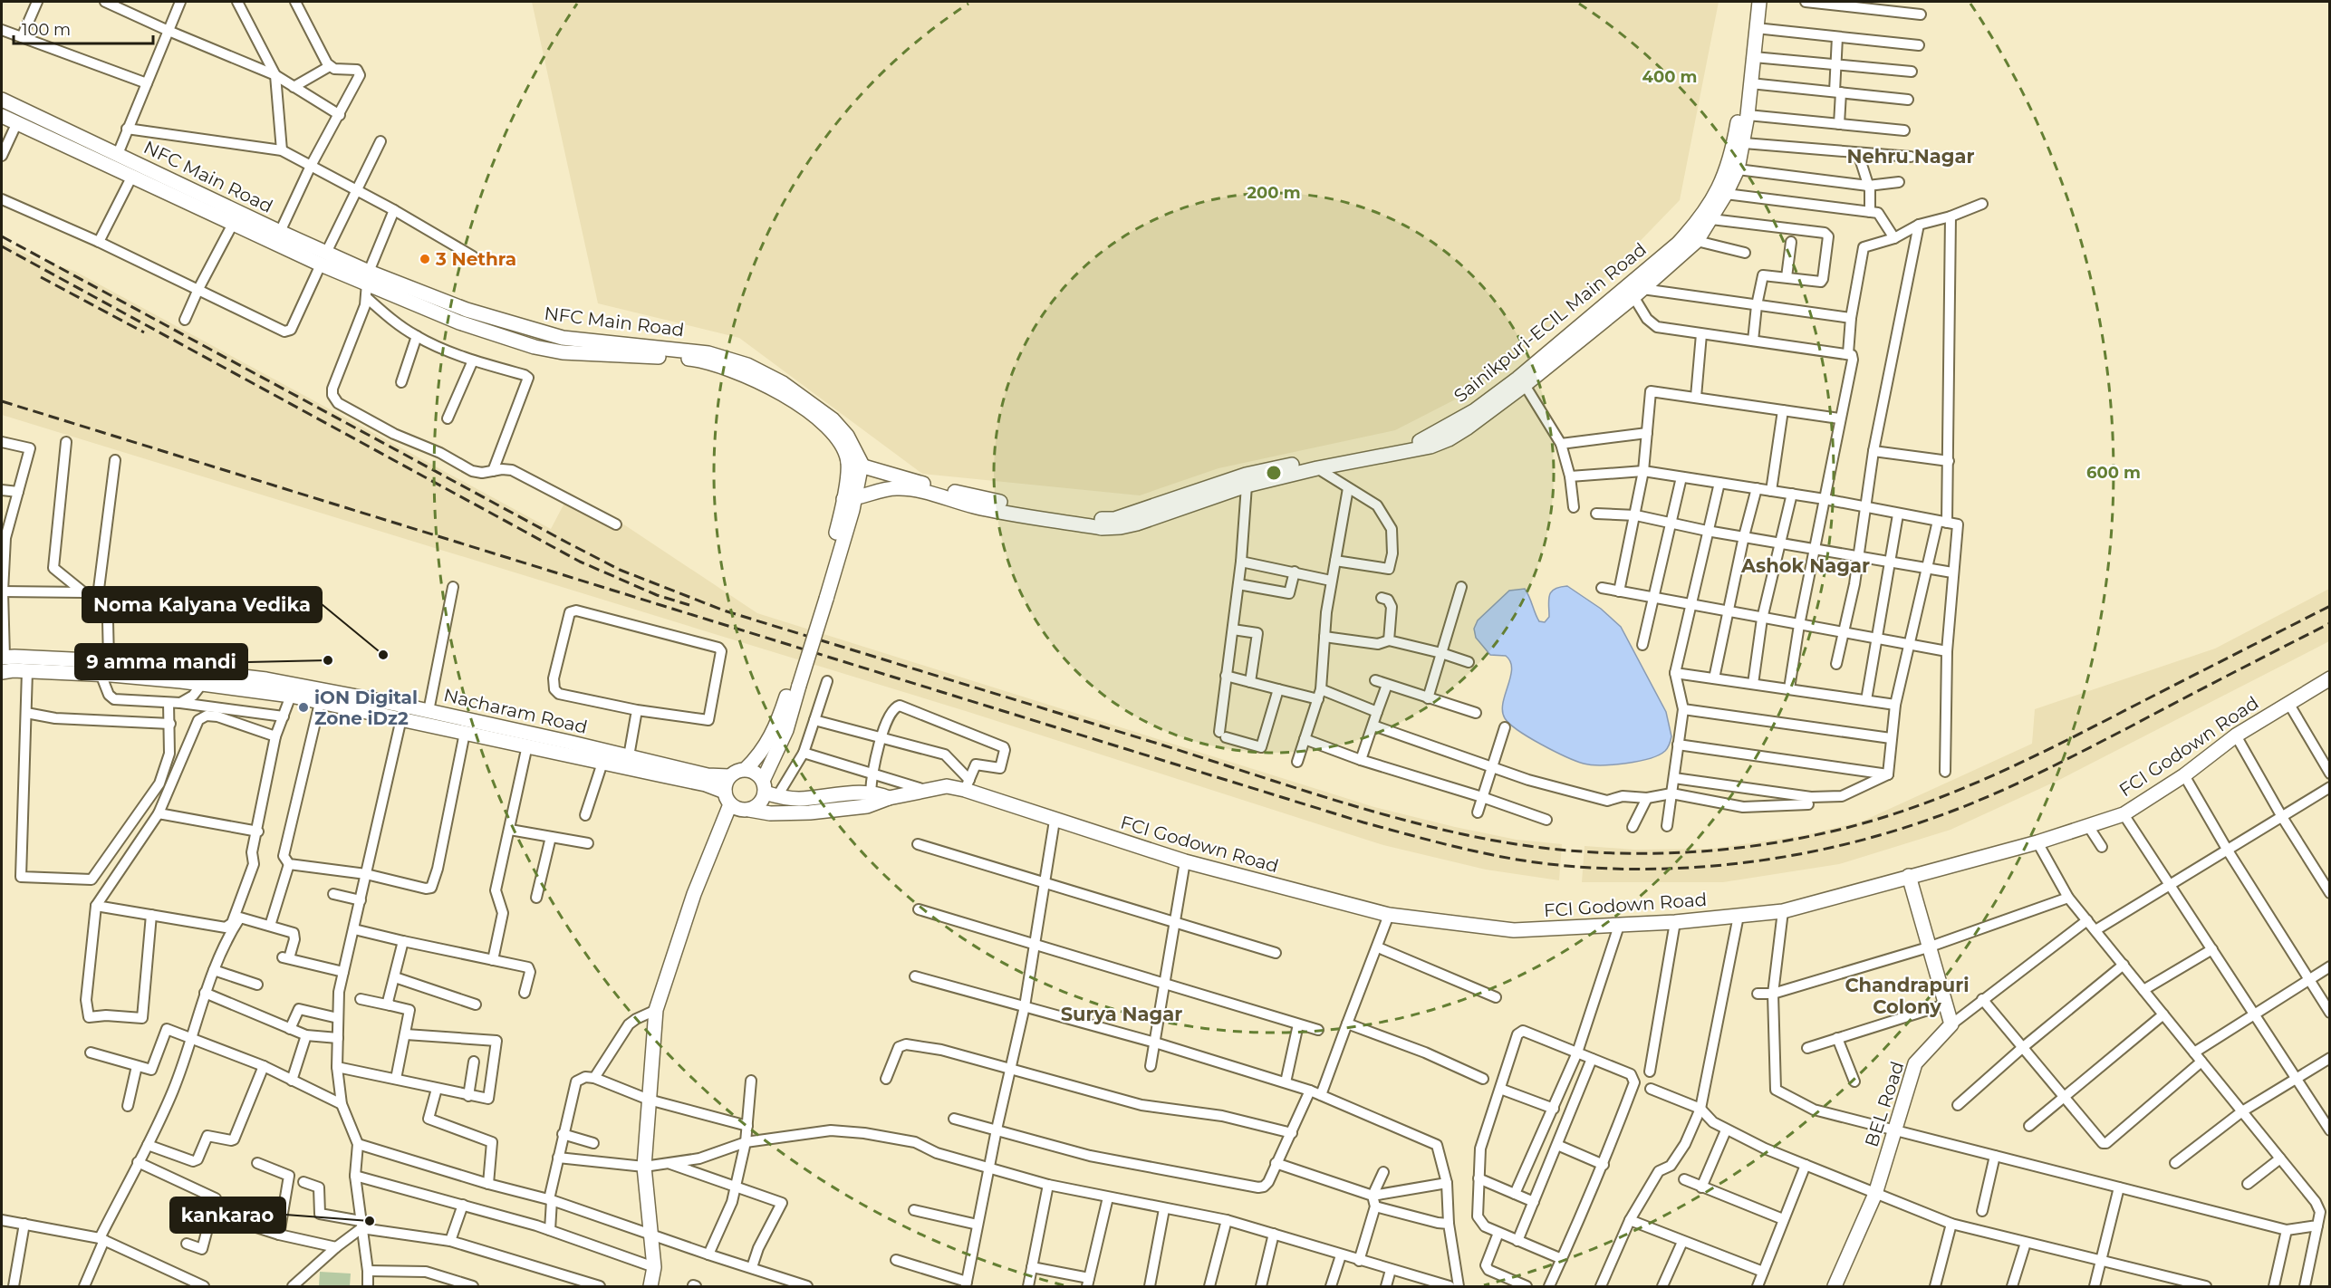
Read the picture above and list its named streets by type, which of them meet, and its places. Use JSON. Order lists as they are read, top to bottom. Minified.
{"streets":{"main road":["NFC Main Road","Sainikpuri-ECIL Main Road","Nacharam Road","FCI Godown Road","BEL Road"]},"crossings":[["NFC Main Road","Sainikpuri-ECIL Main Road"],["Nacharam Road","FCI Godown Road"]],"districts":["Nehru Nagar","Ashok Nagar","Chandrapuri Colony","Surya Nagar"],"places":["3 Nethra","Noma Kalyana Vedika","9 amma mandi","iON Digital Zone iDz2","kankarao"],"scale_bar":"100 m","rings":["400 m","200 m","600 m"]}
